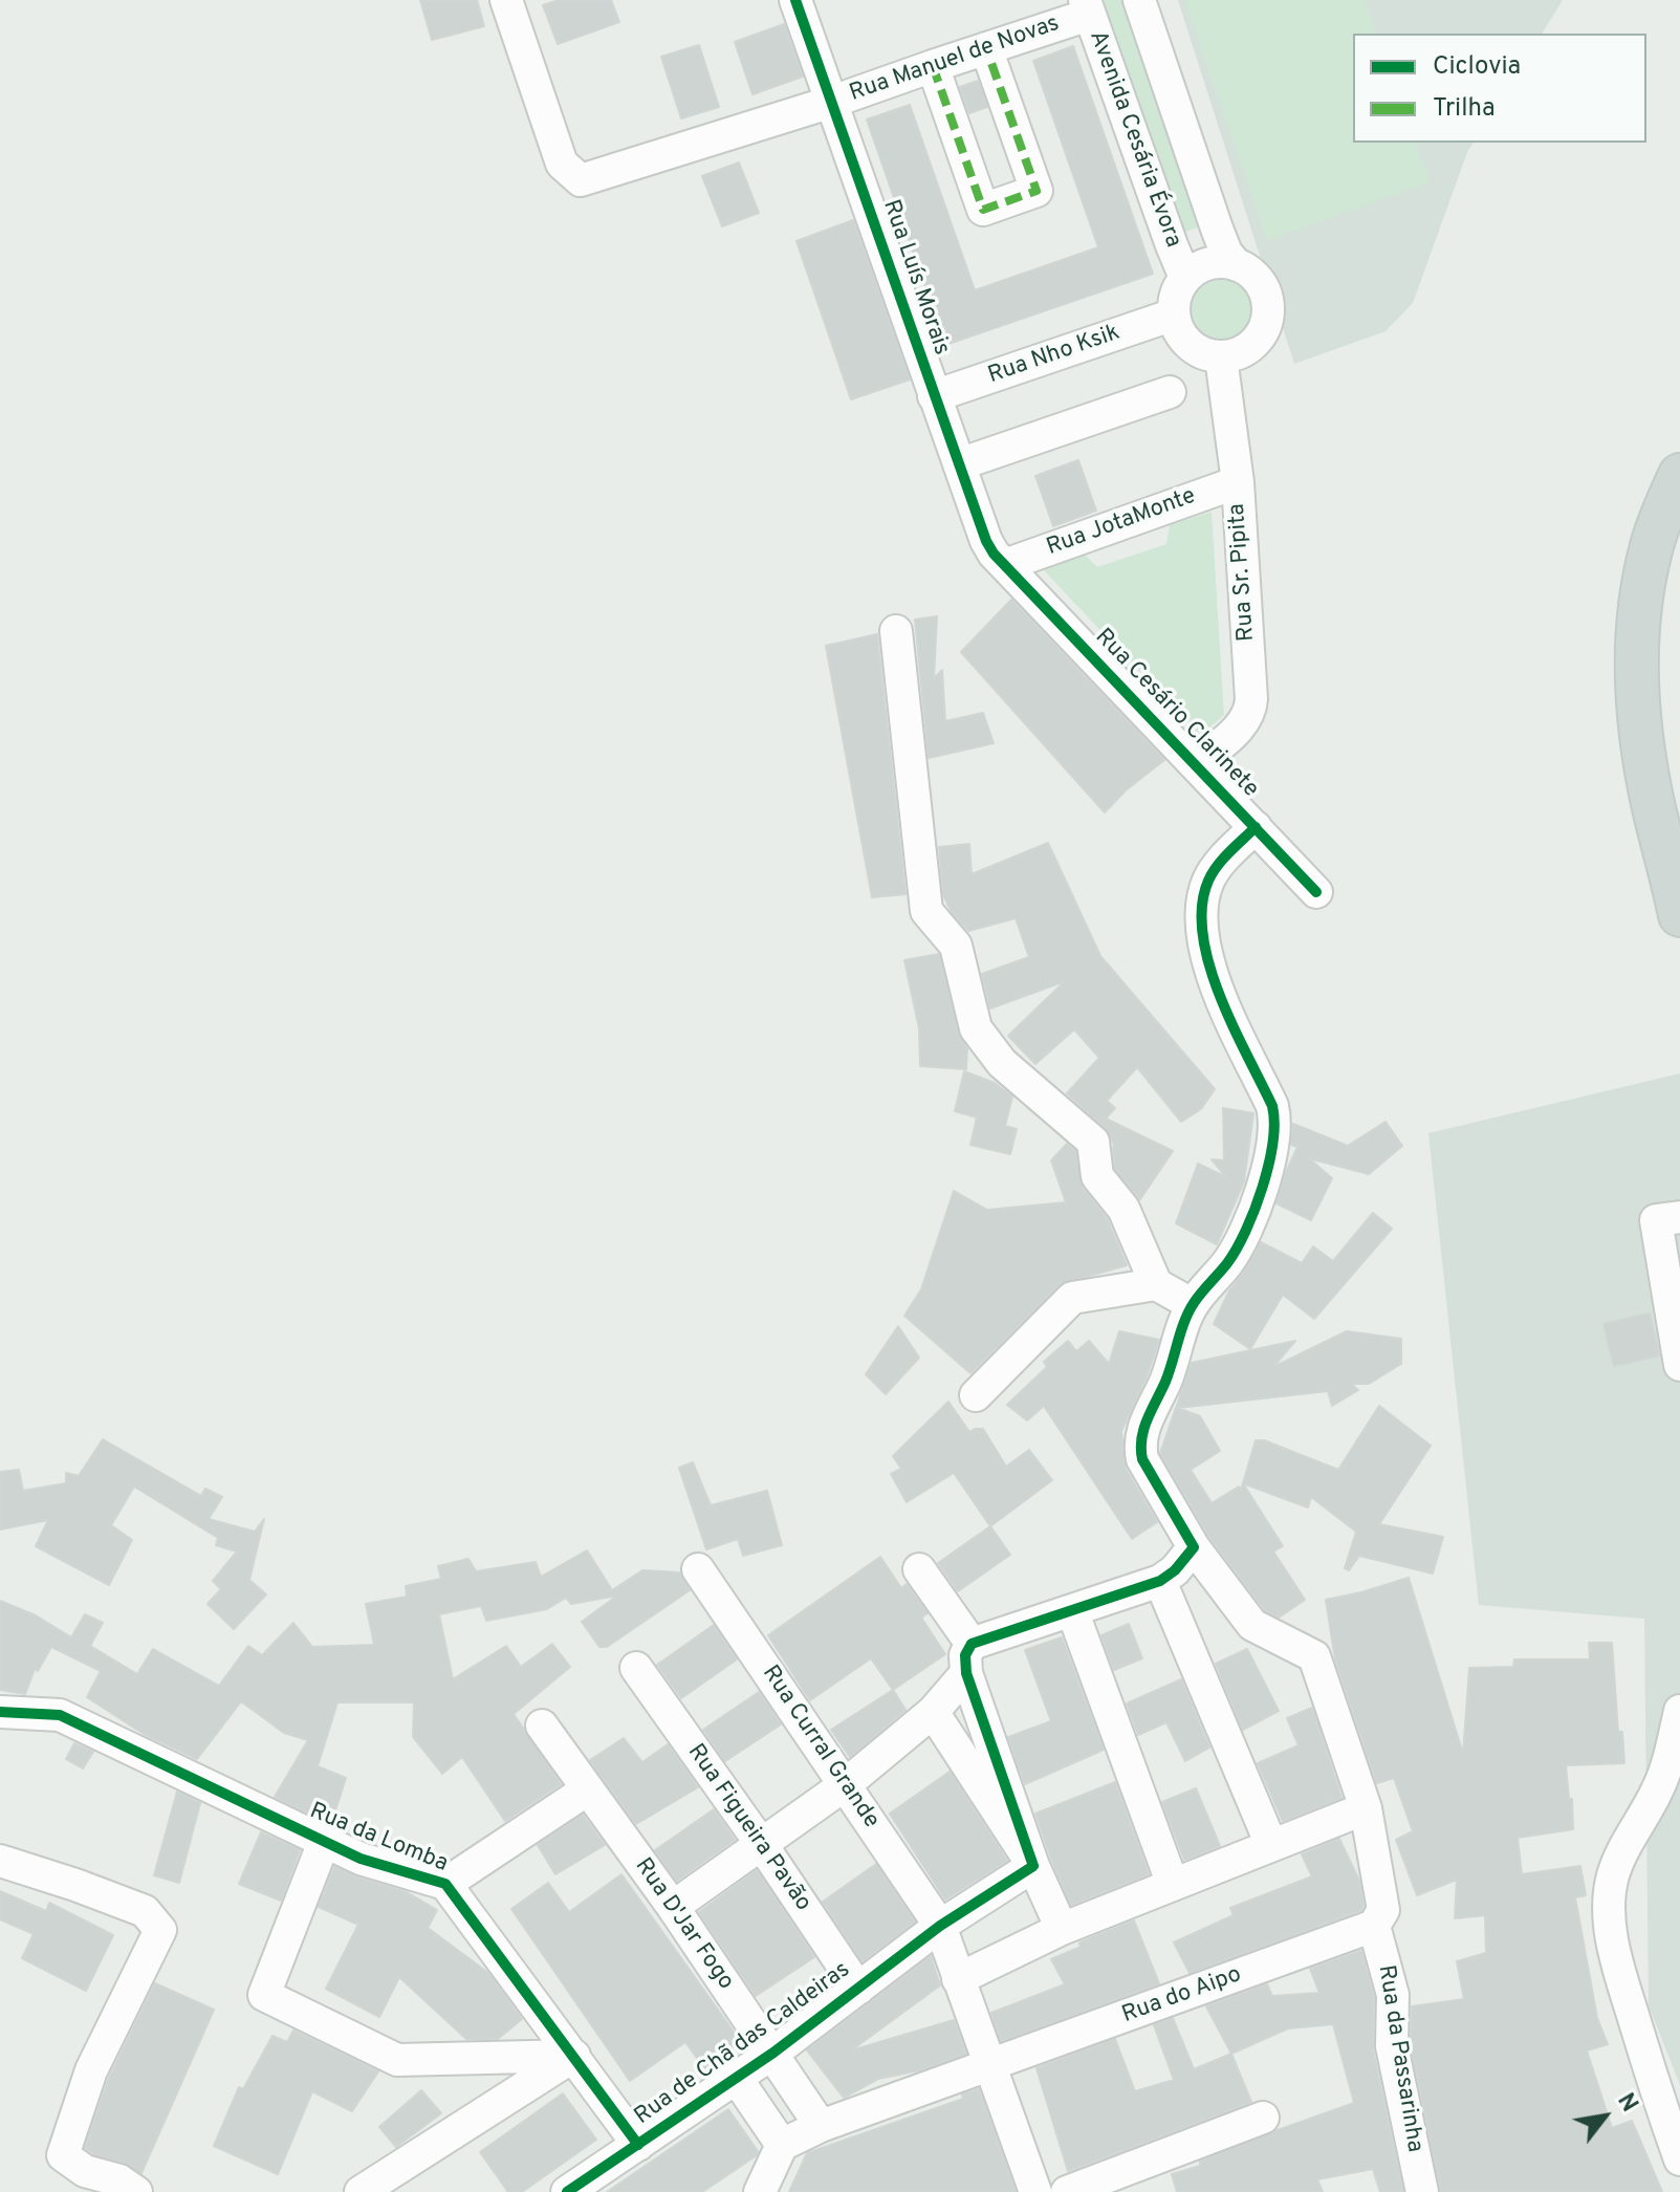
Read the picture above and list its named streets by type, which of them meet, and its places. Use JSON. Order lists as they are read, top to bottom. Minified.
{"streets":{"street":["Rua Manuel de Novas","Avenida Cesária Évora","Rua Luís Morais","Rua Nho Ksik","Rua JotaMonte","Rua Sr. Pipita","Rua Cesário Clarinete","Rua Curral Grande","Rua Figueira Pavão","Rua da Lomba","Rua D'Jar Fogo","Rua do Aipo","Rua de Chã das Caldeiras","Rua da Passarinha"]},"crossings":[["Rua Manuel de Novas","Avenida Cesária Évora"],["Rua Manuel de Novas","Rua Luís Morais"],["Avenida Cesária Évora","Rua Nho Ksik"],["Avenida Cesária Évora","Rua Sr. Pipita"],["Rua Luís Morais","Rua Nho Ksik"],["Rua Luís Morais","Rua JotaMonte"],["Rua Luís Morais","Rua Cesário Clarinete"],["Rua Nho Ksik","Rua Sr. Pipita"],["Rua JotaMonte","Rua Sr. Pipita"],["Rua JotaMonte","Rua Cesário Clarinete"],["Rua Sr. Pipita","Rua Cesário Clarinete"],["Rua Curral Grande","Rua do Aipo"],["Rua Curral Grande","Rua de Chã das Caldeiras"],["Rua Figueira Pavão","Rua de Chã das Caldeiras"],["Rua da Lomba","Rua de Chã das Caldeiras"],["Rua D'Jar Fogo","Rua do Aipo"],["Rua D'Jar Fogo","Rua de Chã das Caldeiras"],["Rua do Aipo","Rua da Passarinha"]],"legend":["Ciclovia","Trilha"],"north":"top right"}
